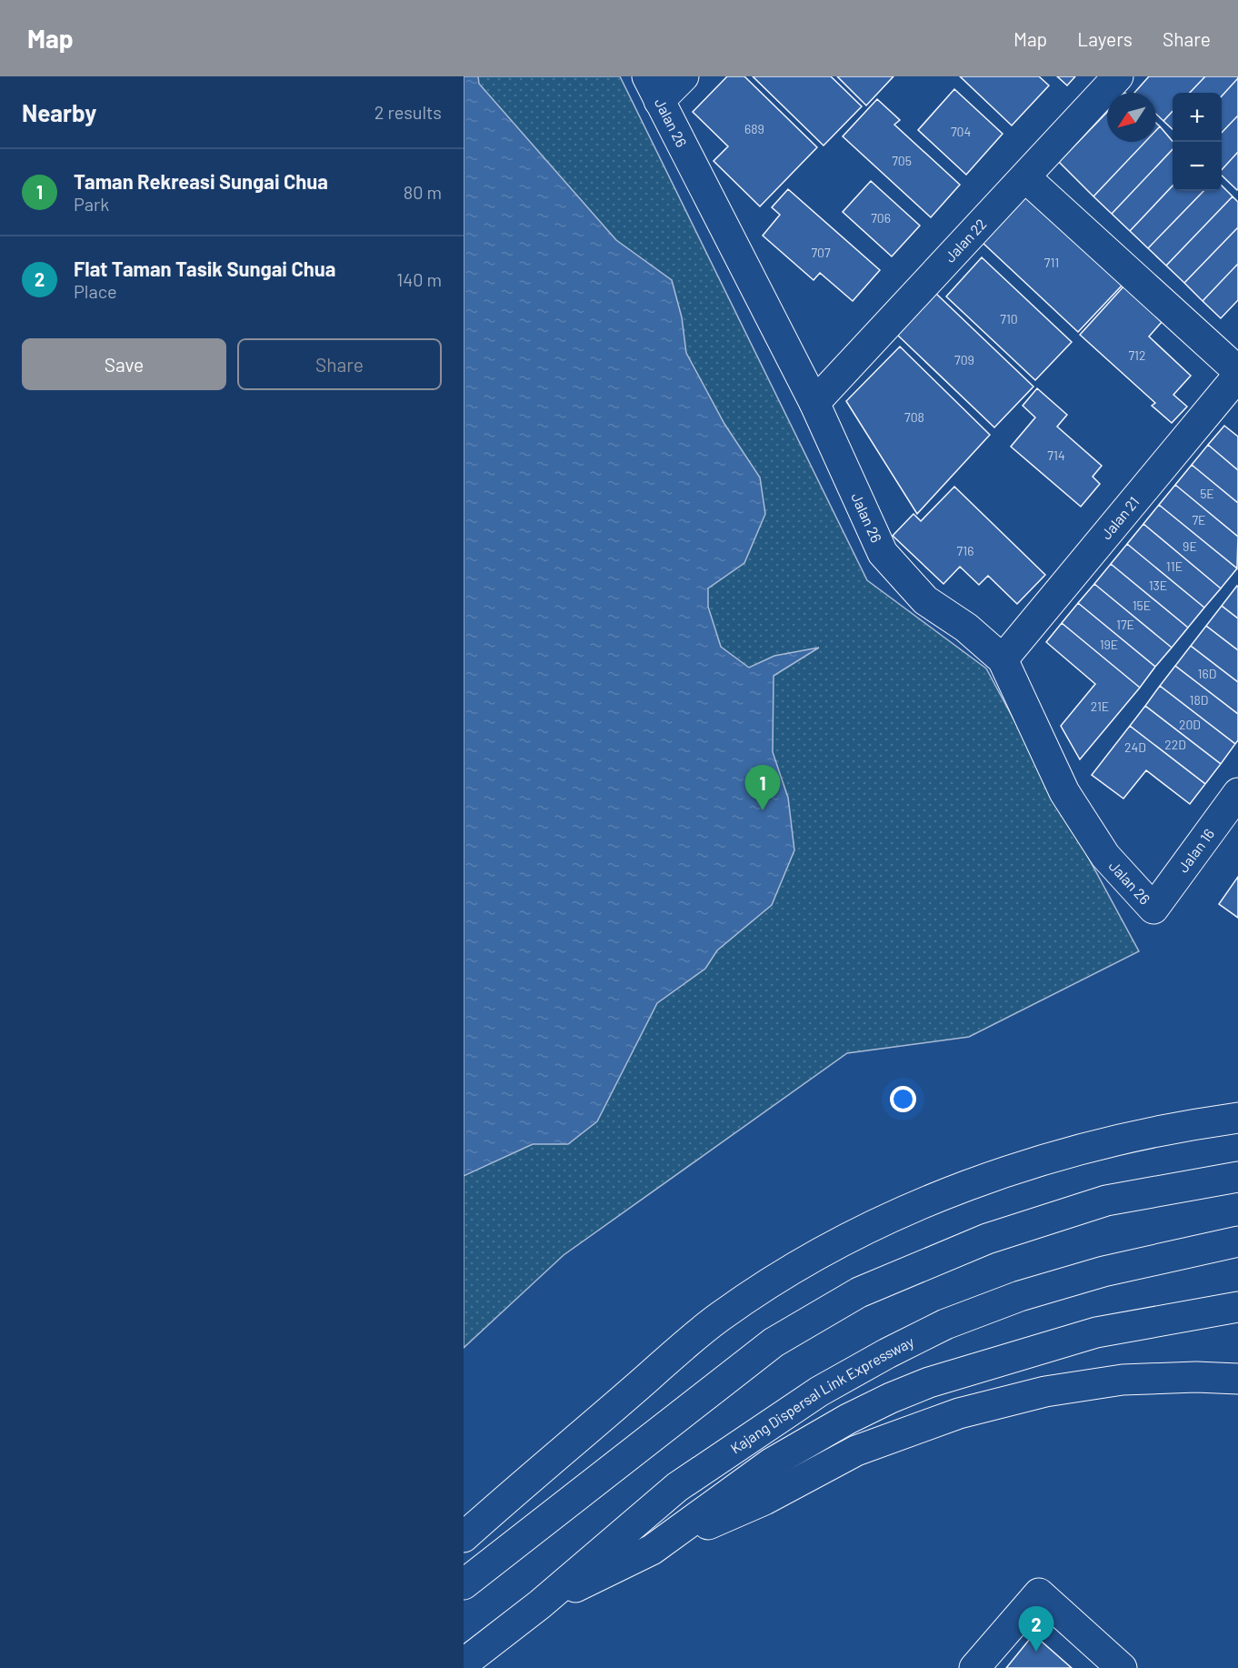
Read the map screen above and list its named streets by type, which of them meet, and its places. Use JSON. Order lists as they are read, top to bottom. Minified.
{"streets":{"main road":["Jalan 26","Jalan 22","Jalan 21","Jalan 16","Kajang Dispersal Link Expressway"]},"crossings":[["Jalan 26","Jalan 22"],["Jalan 26","Jalan 21"],["Jalan 26","Jalan 16"]],"house_numbers":["689","704","705","706","707","711","710","712","709","708","714","5E","7E","9E","716","11E","13E","15E","17E","19E","16D","18D","21E","20D","22D","24D"],"north":"bottom left","page":{"header":"Map","nav":["Map","Layers","Share"],"heading":["Nearby","2 results"],"map_buttons":["+","−"],"list":[{"mark":"1","name":"Taman Rekreasi Sungai Chua","note":"Park","value":"80 m"},{"mark":"2","name":"Flat Taman Tasik Sungai Chua","note":"Place","value":"140 m"}],"buttons":["Save","Share"],"pins":["1","2"]}}
